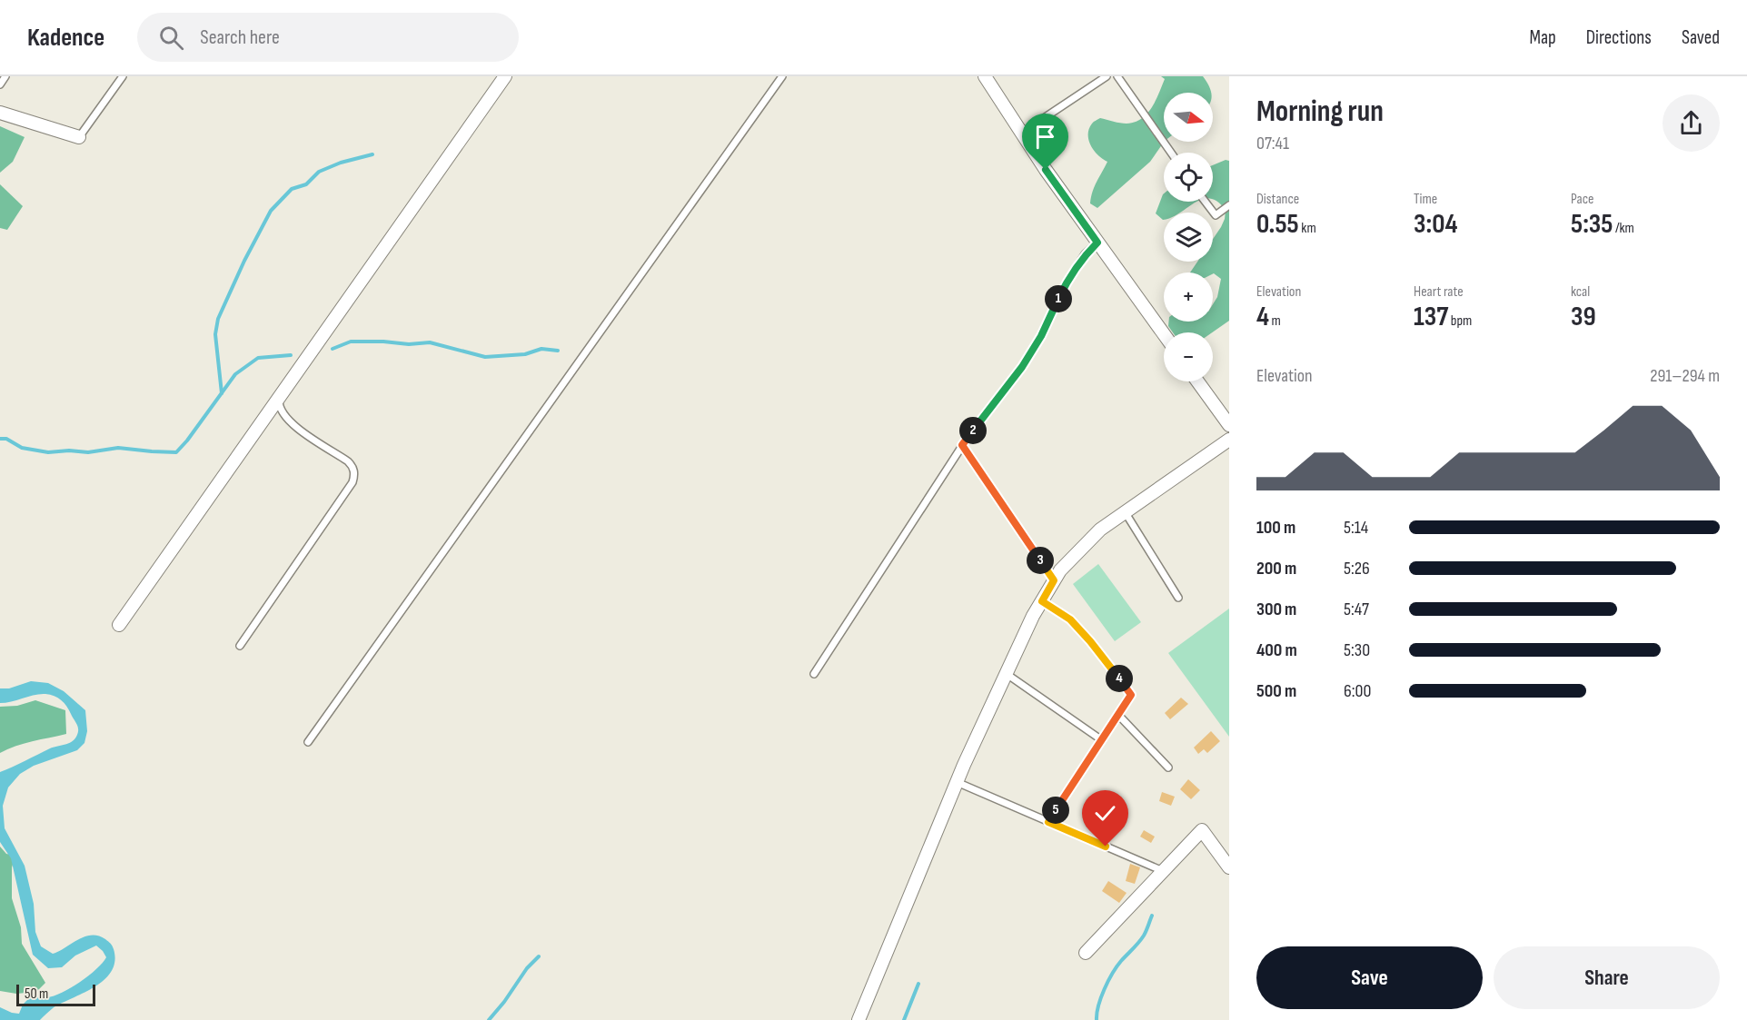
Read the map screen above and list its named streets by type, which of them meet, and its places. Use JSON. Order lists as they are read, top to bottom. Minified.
{"scale_bar":"50 m","north":"right","page":{"header":"Kadence","search":"Search here","nav":["Map","Directions","Saved"],"heading":["Morning run","07:41"],"map_buttons":["+","−"],"stats":[["Distance","0.55 km"],["Time","3:04"],["Pace","5:35 /km"],["Elevation","4 m"],["Heart rate","137 bpm"],["kcal","39"]],"pins":["1","2","3","4","5"],"chart":["Elevation","291–294 m"],"list":[{"name":"100 m","note":"5:14"},{"name":"200 m","note":"5:26"},{"name":"300 m","note":"5:47"},{"name":"400 m","note":"5:30"},{"name":"500 m","note":"6:00"}],"buttons":["Save","Share"],"scale":"50 m"}}
